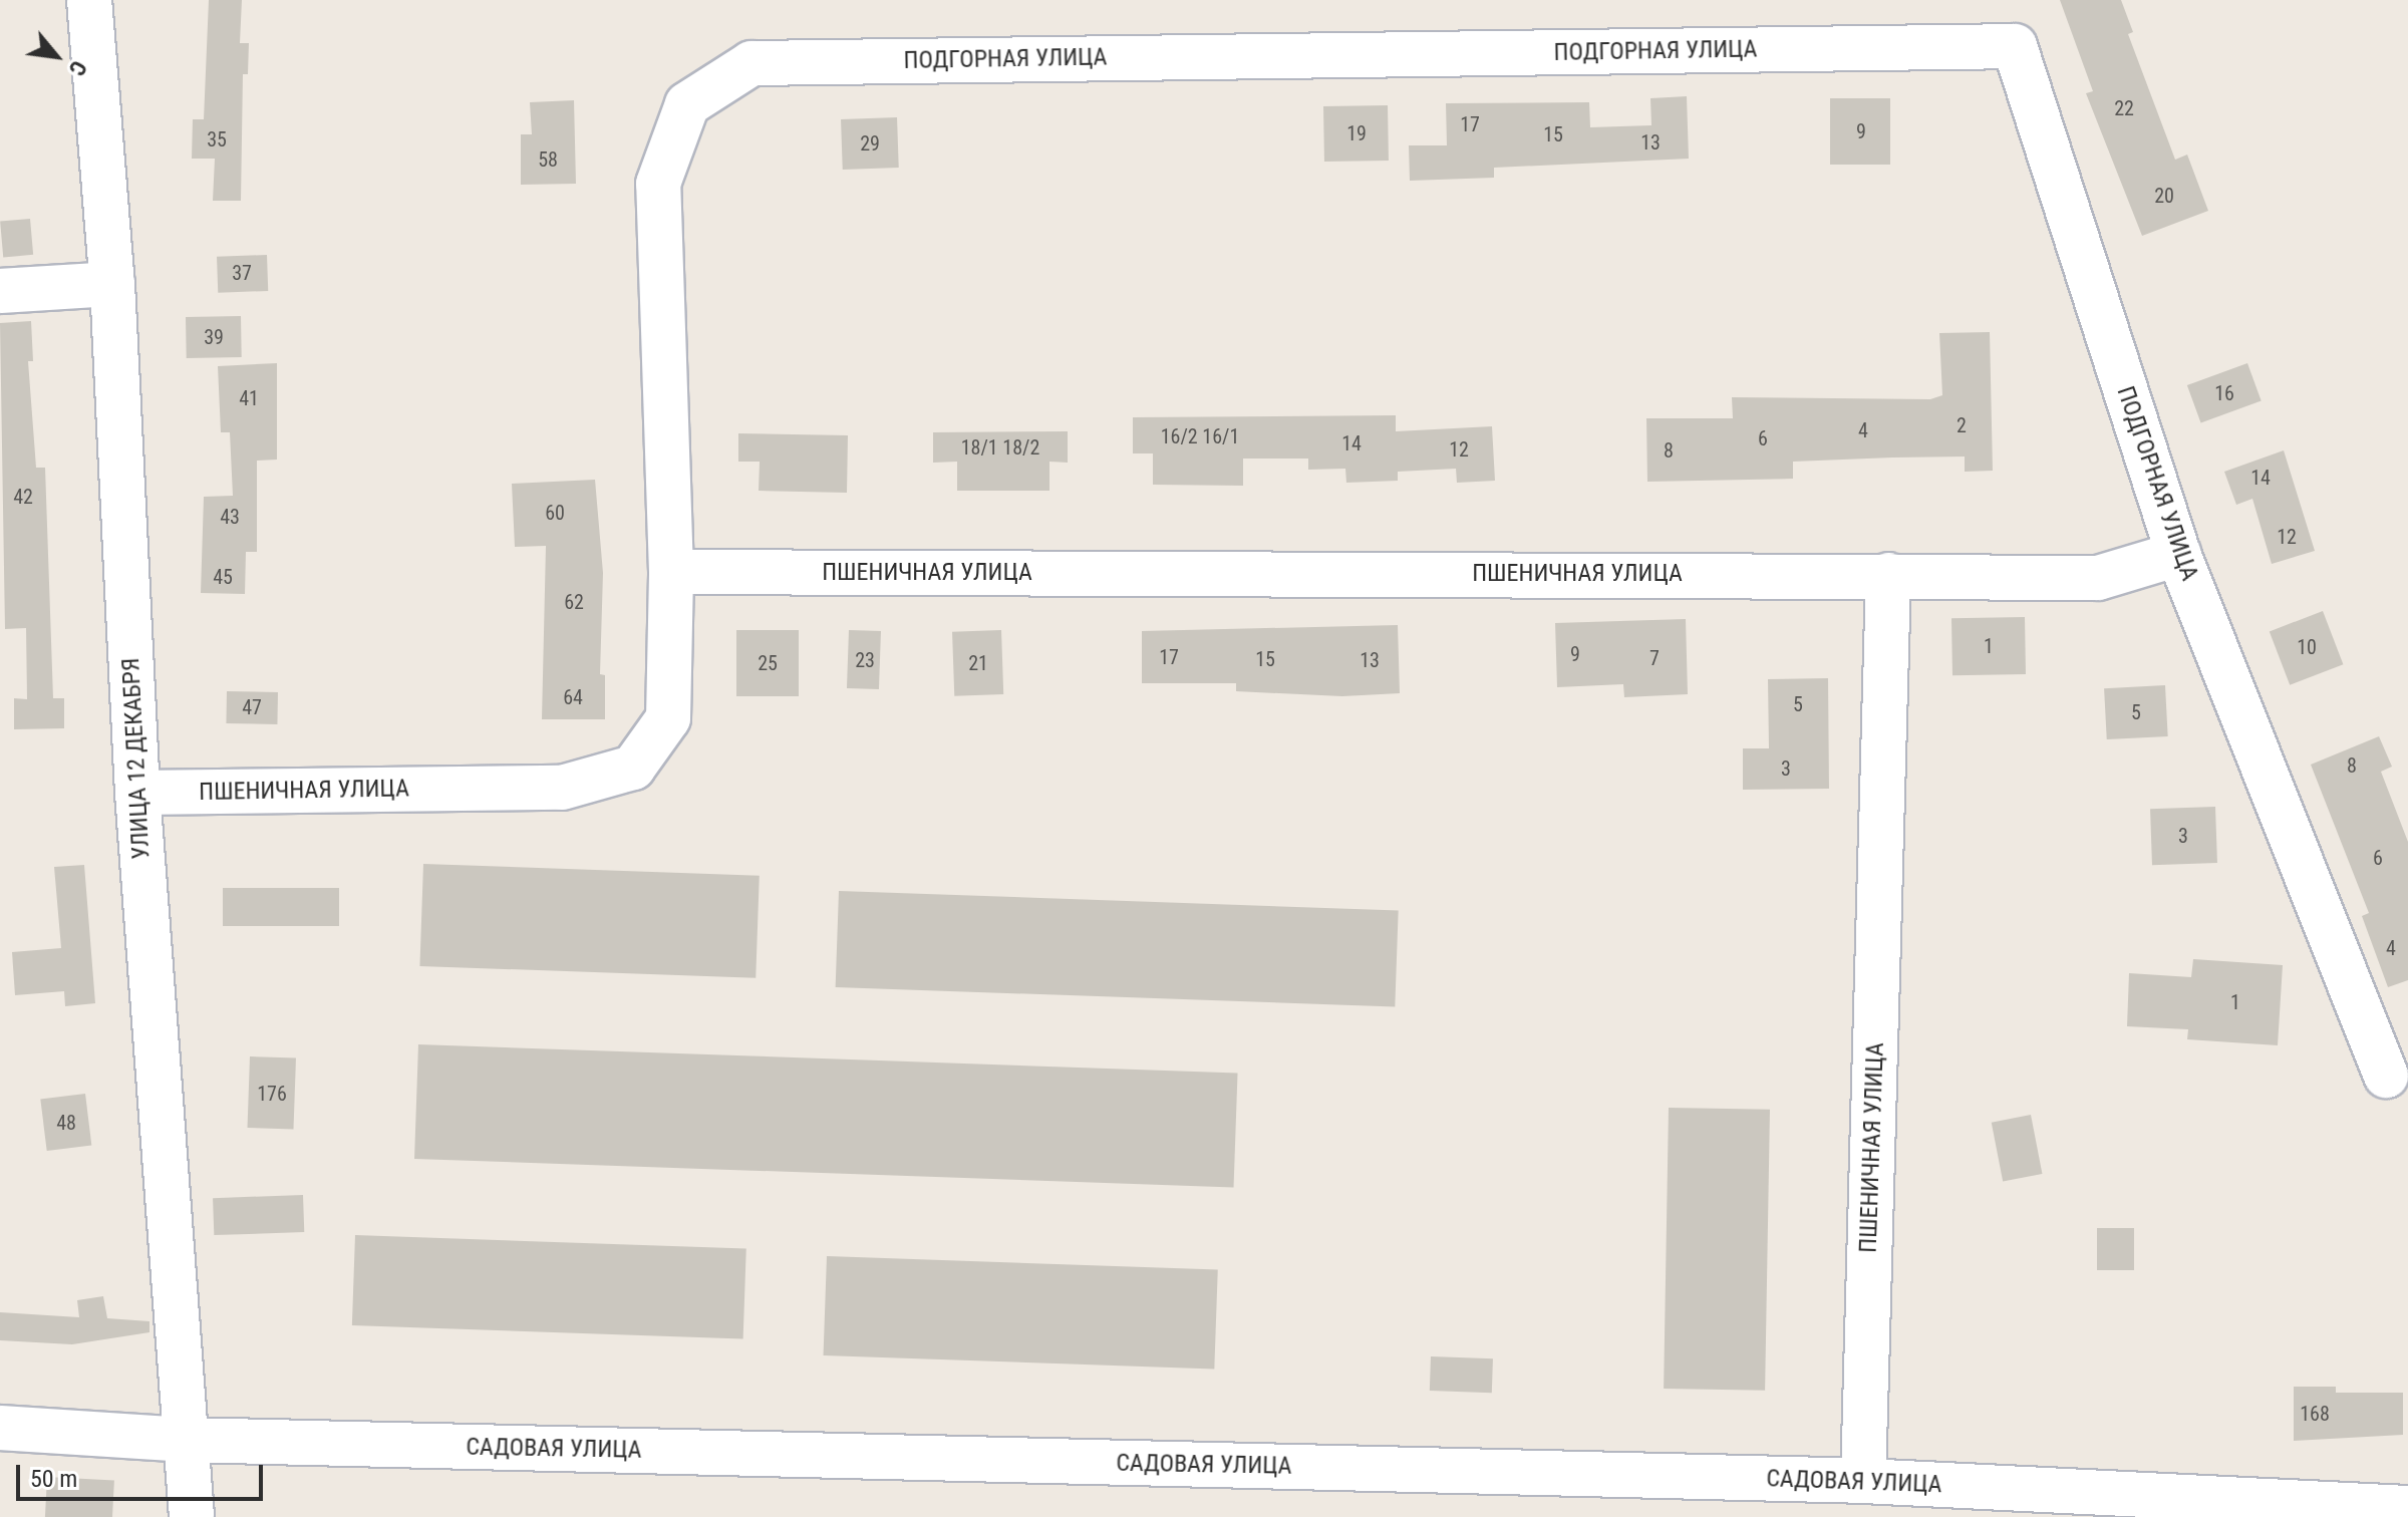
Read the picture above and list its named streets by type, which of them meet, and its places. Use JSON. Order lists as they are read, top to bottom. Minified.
{"streets":{"street":["ПОДГОРНАЯ УЛИЦА","ПШЕНИЧНАЯ УЛИЦА","УЛИЦА 12 ДЕКАБРЯ","САДОВАЯ УЛИЦА"]},"crossings":[["ПОДГОРНАЯ УЛИЦА","ПШЕНИЧНАЯ УЛИЦА"],["ПШЕНИЧНАЯ УЛИЦА","УЛИЦА 12 ДЕКАБРЯ"],["ПШЕНИЧНАЯ УЛИЦА","САДОВАЯ УЛИЦА"],["УЛИЦА 12 ДЕКАБРЯ","САДОВАЯ УЛИЦА"]],"house_numbers":["22","17","9","19","15","35","13","29","58","20","37","39","16","41","2","4","16/2 16/1","6","14","18/1 18/2","12","8","14","42","60","43","12","45","62","1","10","9","17","7","15","23","13","25","21","64","5","47","5","8","3","3","6","4","1","176","48","168"],"scale_bar":"50 m","north":"bottom right"}
